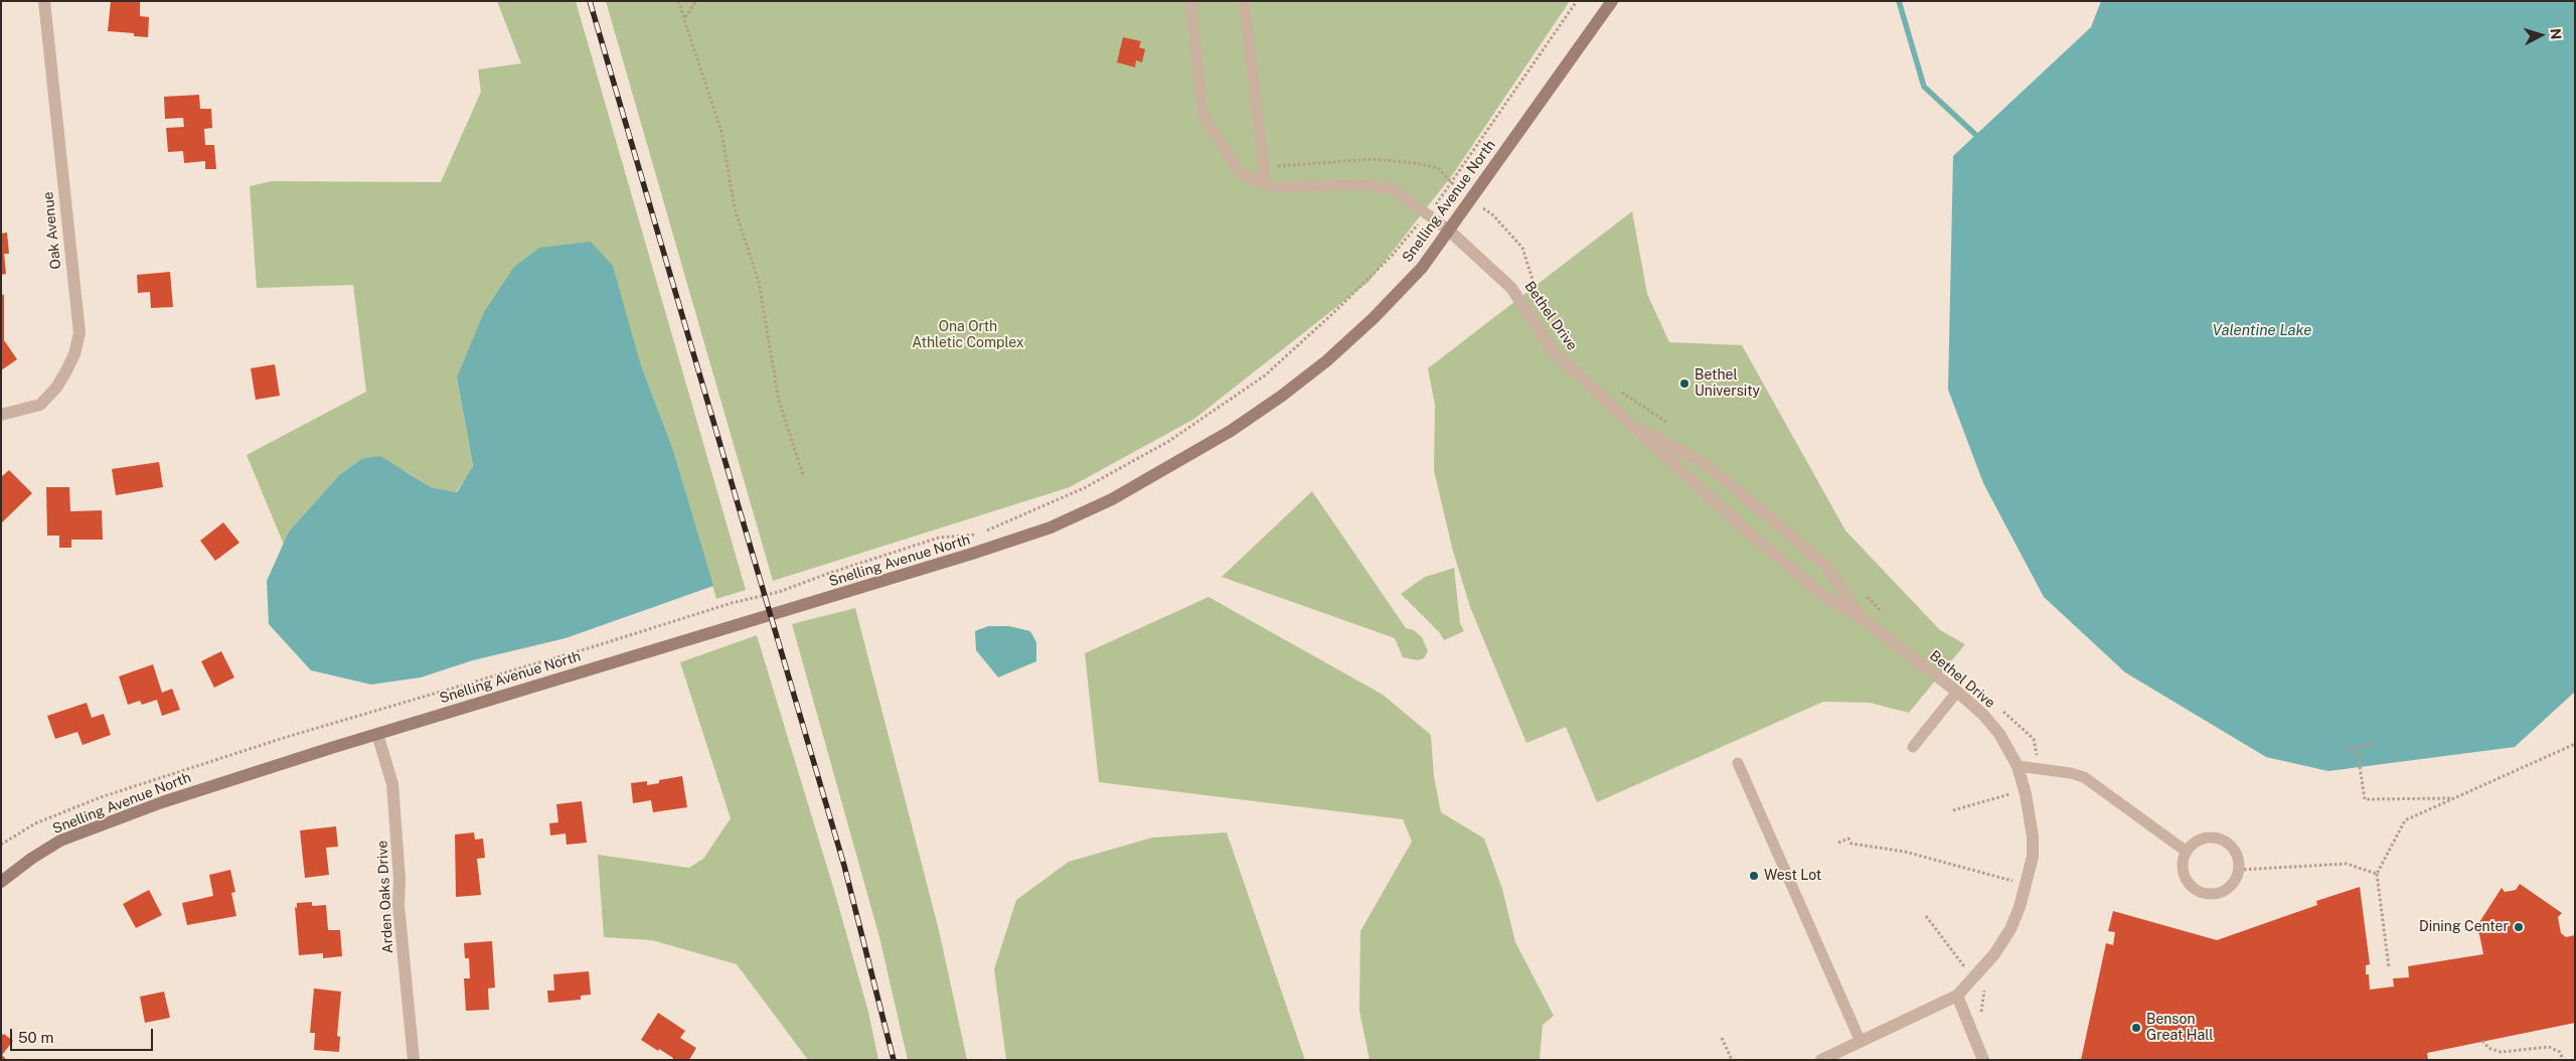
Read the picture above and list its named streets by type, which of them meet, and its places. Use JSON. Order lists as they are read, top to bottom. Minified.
{"streets":{"street":["Snelling Avenue North","Oak Avenue","Bethel Drive","Arden Oaks Drive"]},"crossings":[["Snelling Avenue North","Bethel Drive"],["Snelling Avenue North","Arden Oaks Drive"]],"water":["Valentine Lake"],"parks":["Ona Orth Athletic Complex"],"places":["Bethel University","West Lot","Dining Center","Benson Great Hall"],"scale_bar":"50 m","north":"right"}
